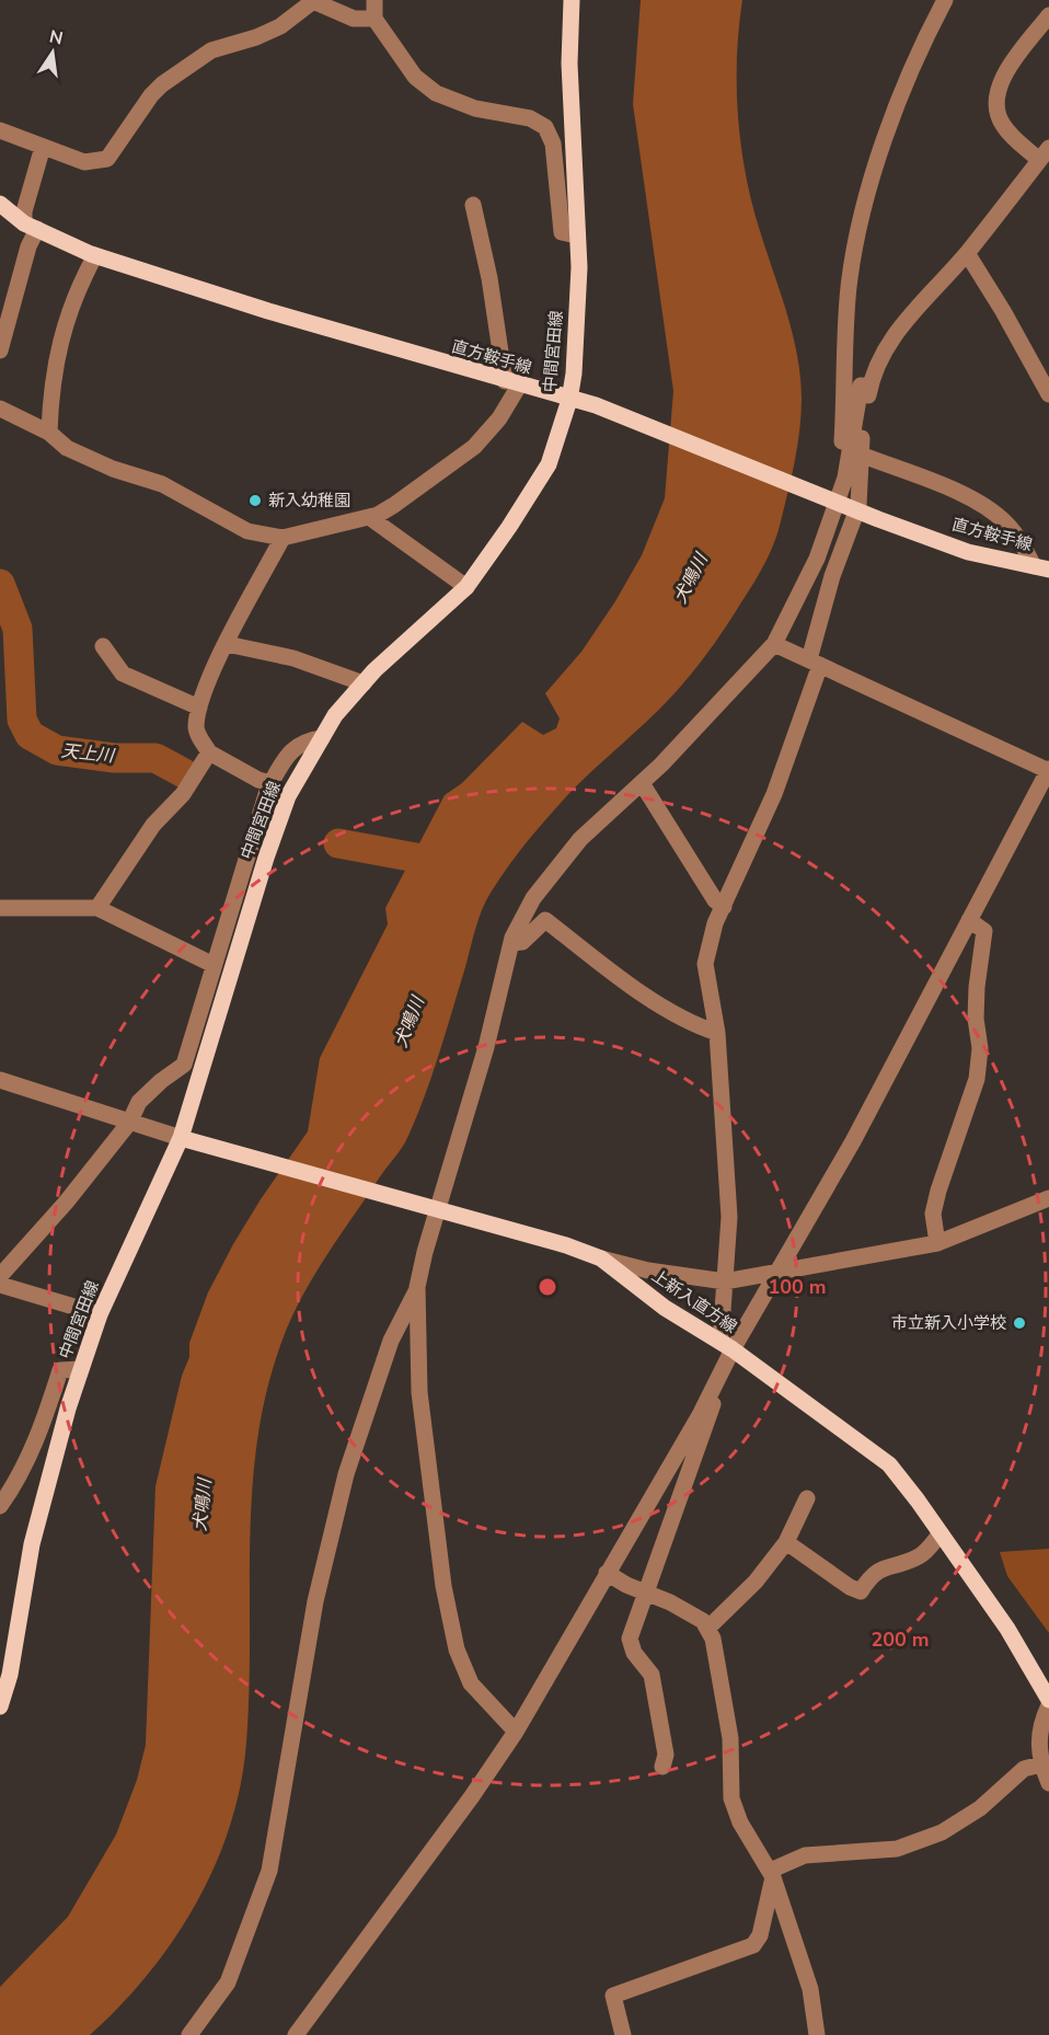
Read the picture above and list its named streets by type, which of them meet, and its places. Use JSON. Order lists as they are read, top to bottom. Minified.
{"streets":{"main road":["中間宮田線","直方鞍手線","上新入直方線"]},"crossings":[["中間宮田線","直方鞍手線"],["中間宮田線","上新入直方線"]],"water":["犬鳴川","天上川"],"places":["新入幼稚園","市立新入小学校"],"north":"top","rings":["100 m","200 m"]}
